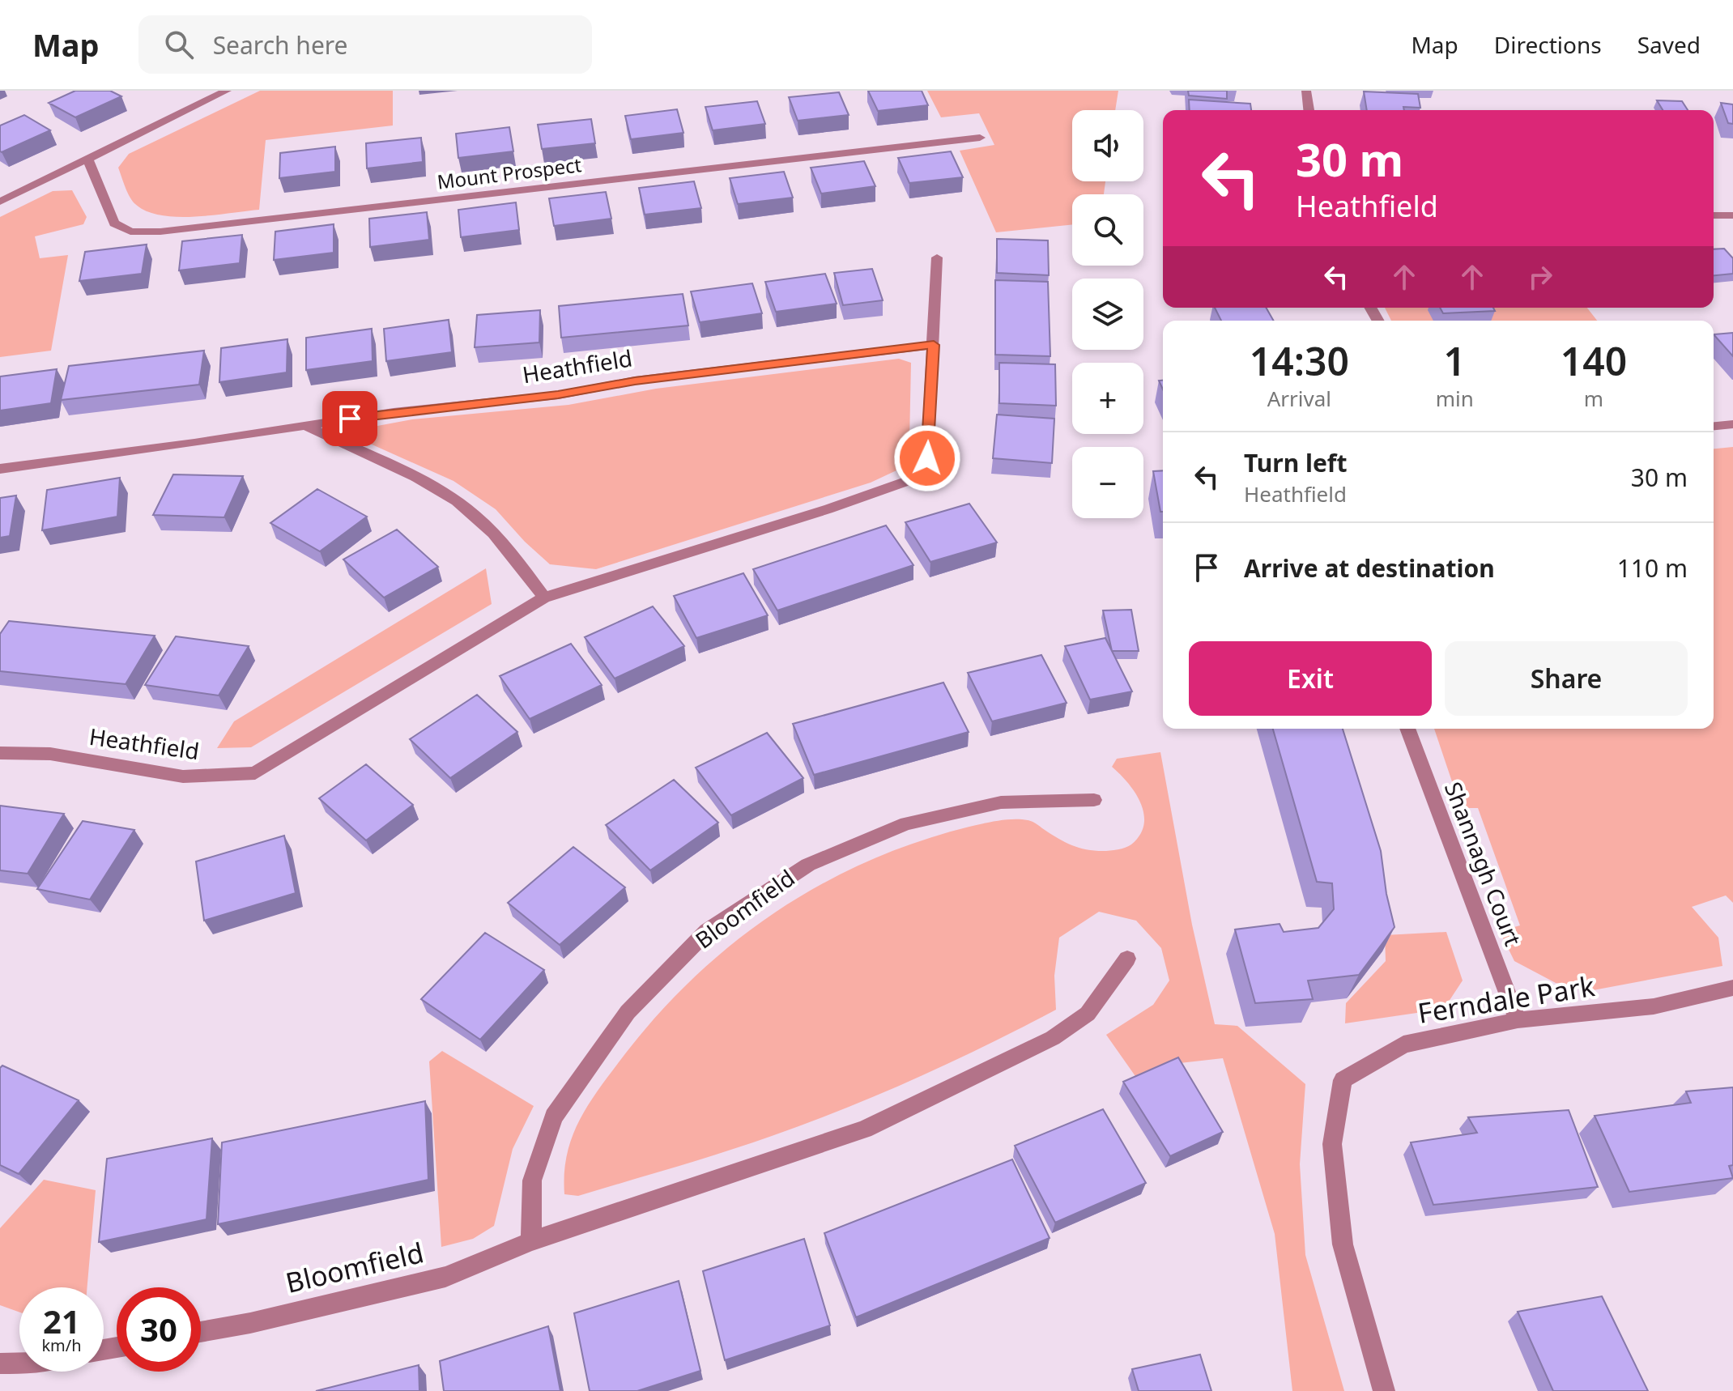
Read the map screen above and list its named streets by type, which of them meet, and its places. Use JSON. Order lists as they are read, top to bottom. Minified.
{"streets":{"street":["Mount Prospect","Heathfield","Shannagh Court","Bloomfield","Ferndale Park"]},"crossings":[["Shannagh Court","Ferndale Park"]],"page":{"header":"Map","search":"Search here","nav":["Map","Directions","Saved"],"map_buttons":["+","−"],"turn":["30 m","Heathfield"],"eta":["14:30","Arrival","1","min","140","m"],"list":[{"name":"Turn left","note":"Heathfield","value":"30 m"},{"name":"Arrive at destination","value":"110 m"}],"buttons":["Exit","Share"],"speed":"21 km/h","limit":"30"}}
